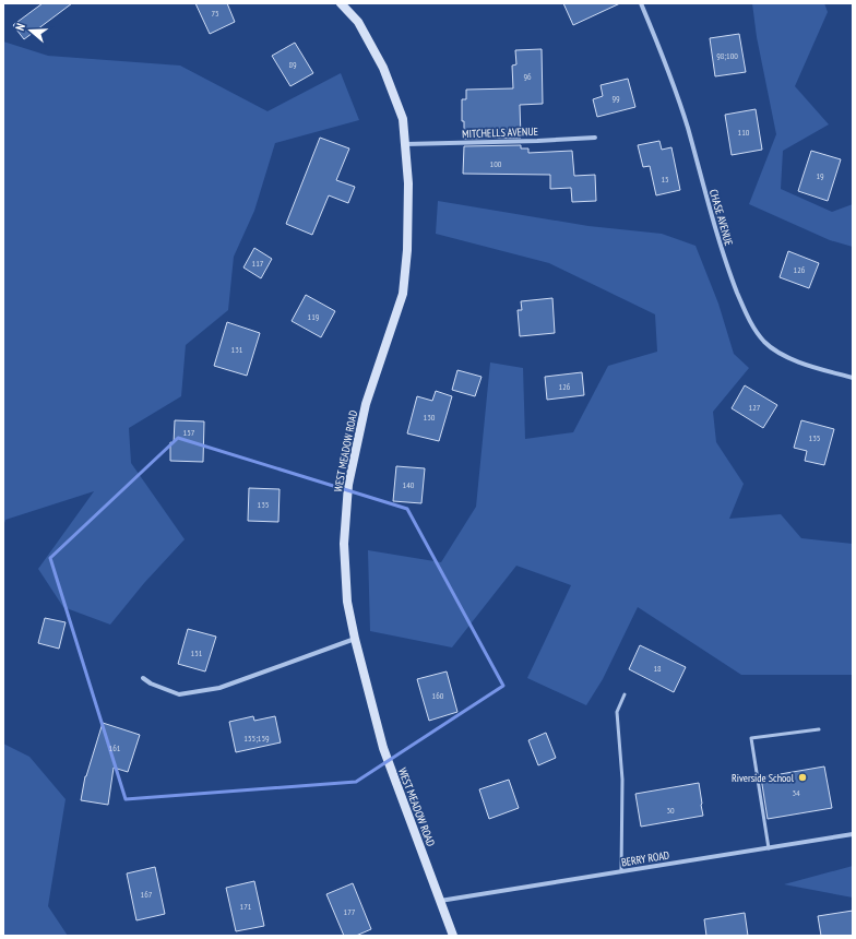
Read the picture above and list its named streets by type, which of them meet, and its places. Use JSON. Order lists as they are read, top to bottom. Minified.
{"streets":{"street":["MITCHELLS AVENUE","CHASE AVENUE","WEST MEADOW ROAD","BERRY ROAD"]},"crossings":[["MITCHELLS AVENUE","WEST MEADOW ROAD"],["WEST MEADOW ROAD","BERRY ROAD"]],"places":["Riverside School"],"house_numbers":["75","98;100","89","96","99","110","100","19","15","117","126","119","131","126","127","130","157","135","140","135","151","18","160","155;159","161","34","30","167","171","177"],"north":"left"}
